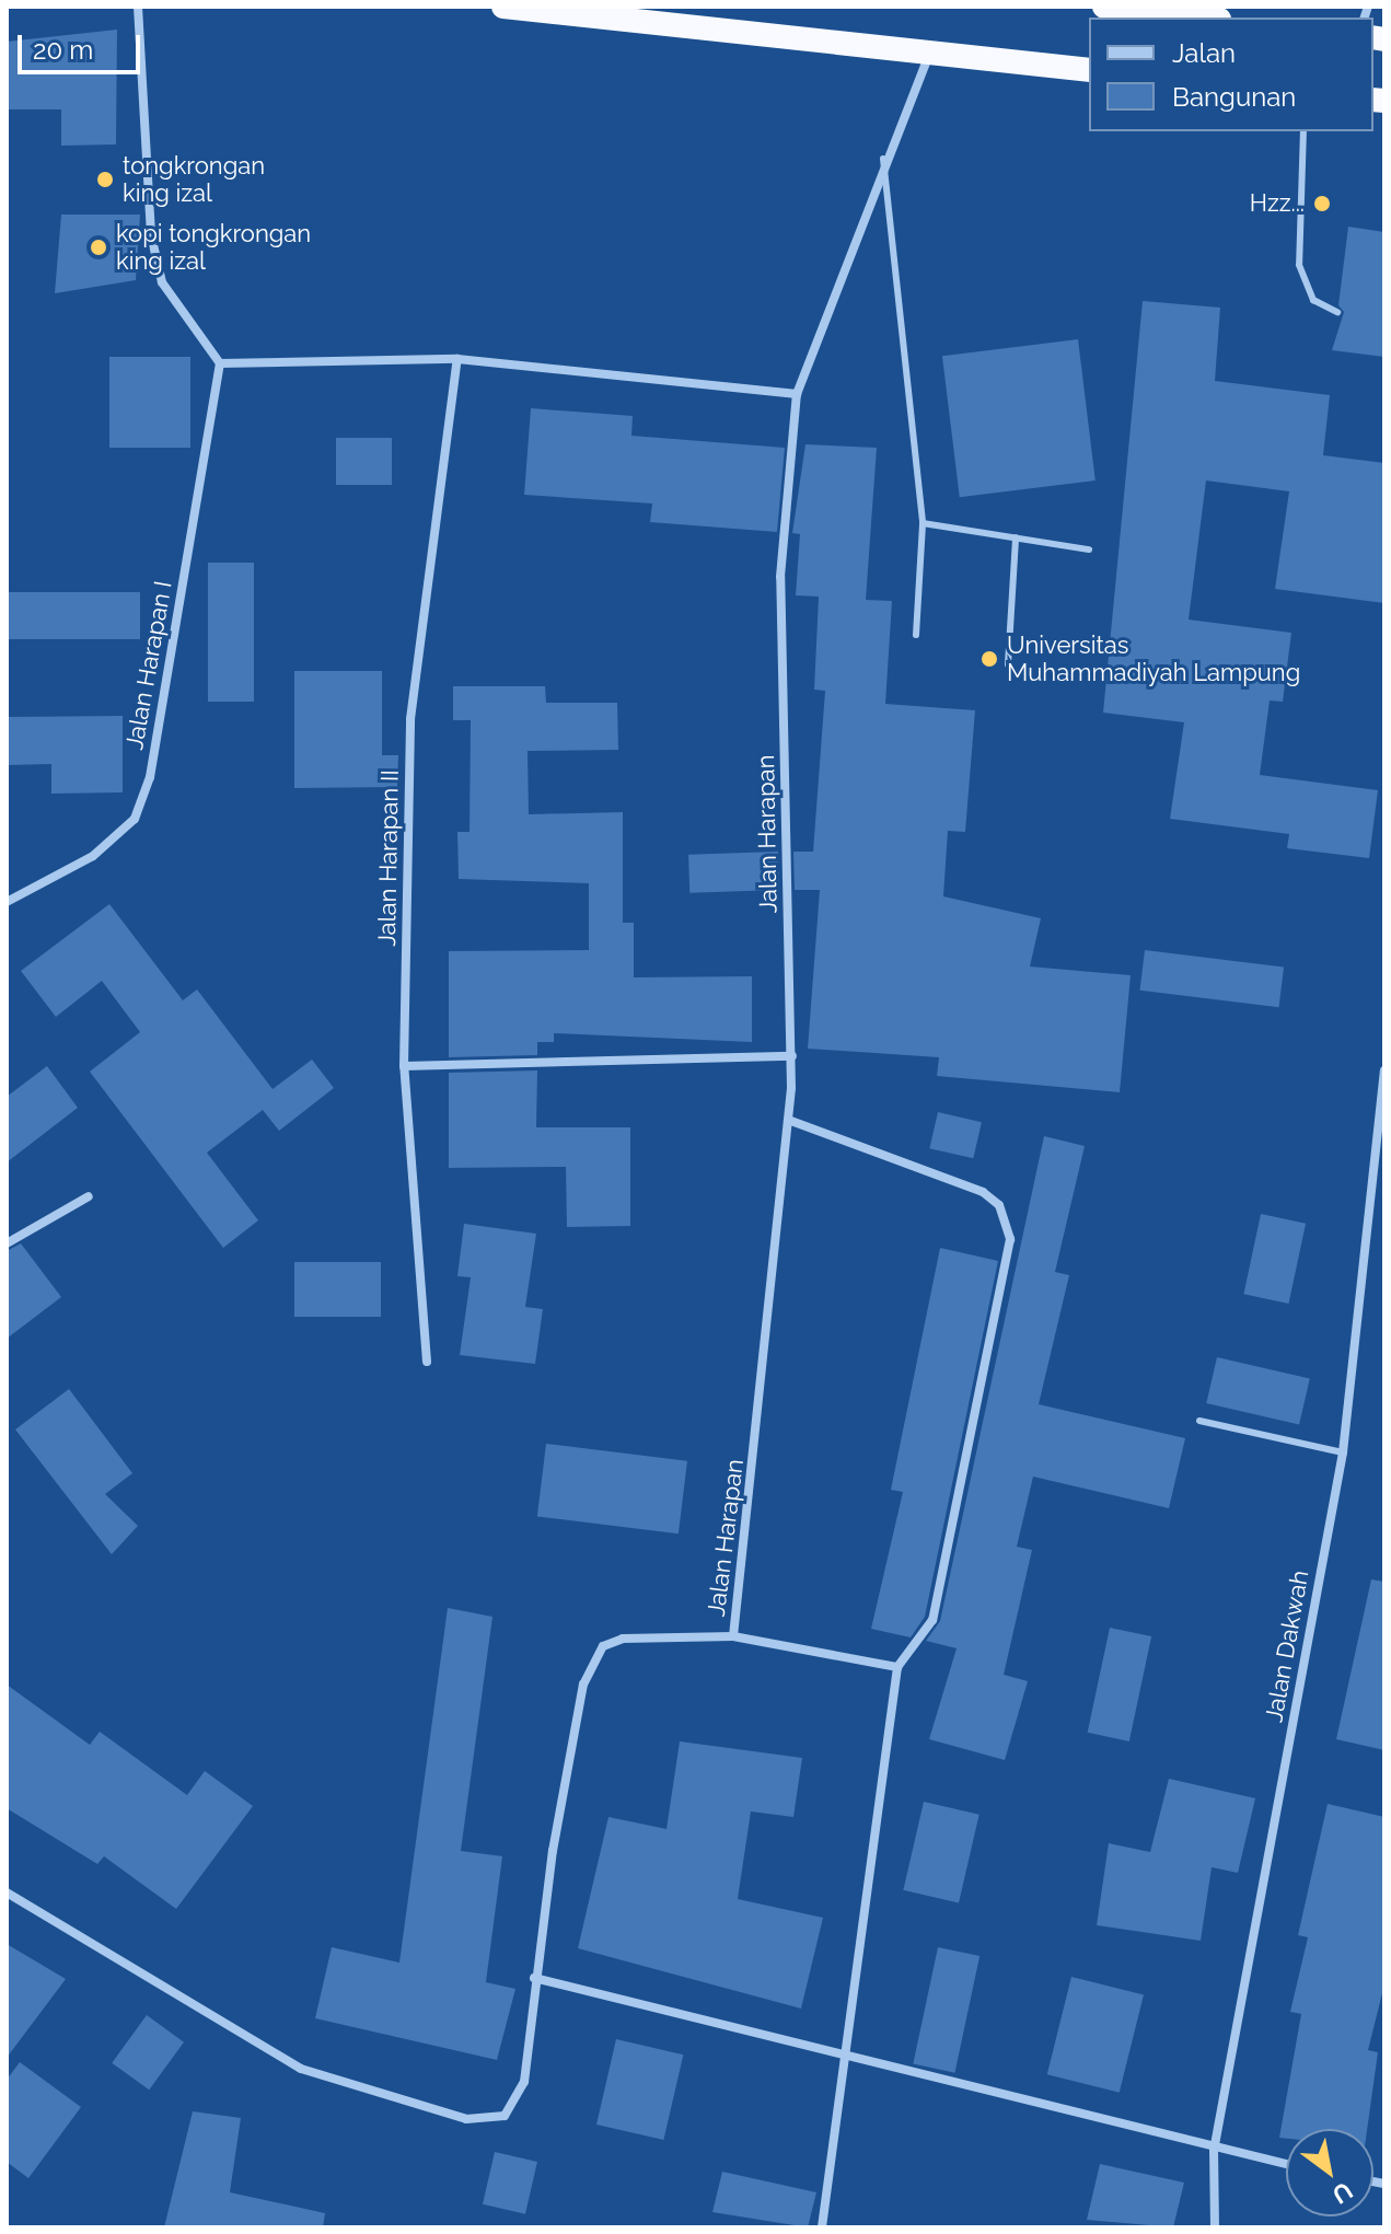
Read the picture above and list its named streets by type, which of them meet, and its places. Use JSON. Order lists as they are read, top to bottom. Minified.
{"streets":{"street":["Jalan Harapan I","Jalan Harapan","Jalan Harapan II","Jalan Dakwah"]},"places":["tongkrongan king izal","Hzz...","kopi tongkrongan king izal","Universitas Muhammadiyah Lampung"],"legend":["Jalan","Bangunan"],"scale_bar":"20 m","north":"bottom right"}
